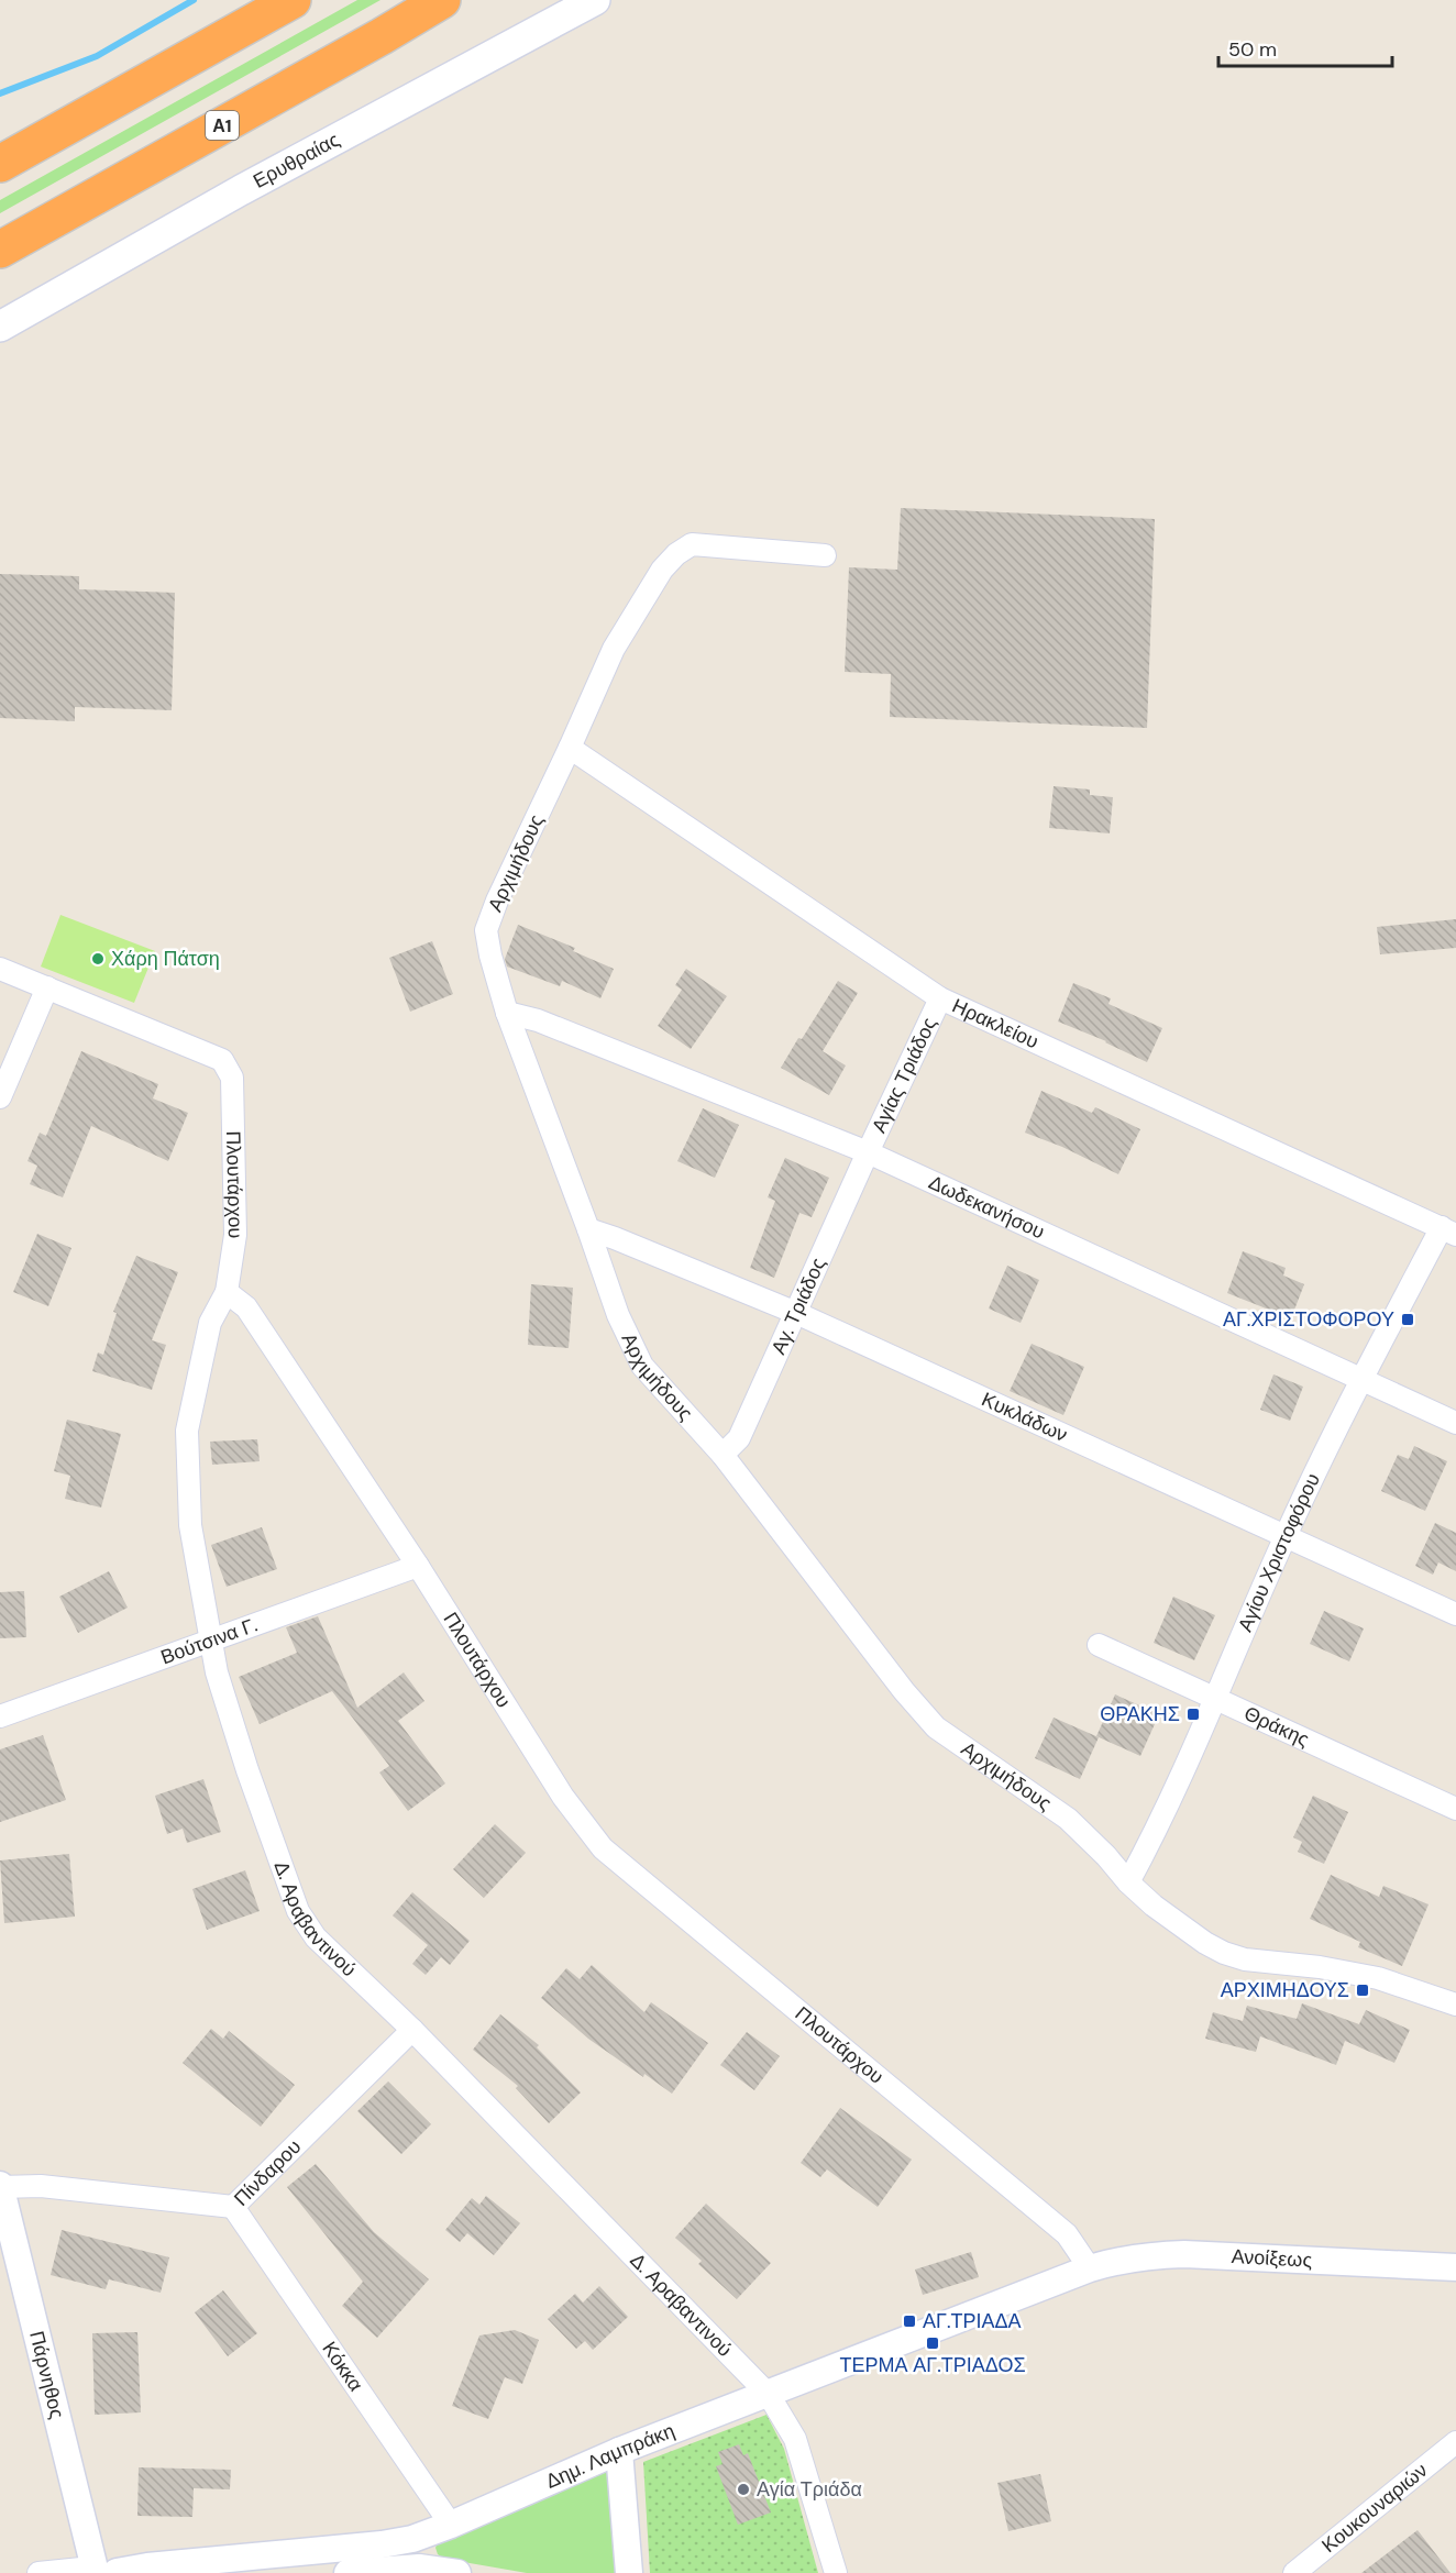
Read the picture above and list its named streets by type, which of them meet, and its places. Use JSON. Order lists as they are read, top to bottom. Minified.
{"streets":{"highway":["Α1"],"main road":["Ερυθραίας"],"street":["Αρχιμήδους","Ηρακλείου","Αγίας Τριάδος","Πλουτάρχου","Δωδεκανήσου","Αγ. Τριάδος","Κυκλάδων","Αγίου Χριστοφόρου","Βούτσινα Γ.","Θράκης","Δ. Αραβαντινού","Πίνδαρου","Ανοίξεως","Κόκκα","Πάρνηθος","Δημ. Λαμπράκη","Κουκουναριών"]},"crossings":[["Αρχιμήδους","Ηρακλείου"],["Αρχιμήδους","Δωδεκανήσου"],["Αρχιμήδους","Αγ. Τριάδος"],["Αρχιμήδους","Κυκλάδων"],["Αρχιμήδους","Αγίου Χριστοφόρου"],["Ηρακλείου","Αγίας Τριάδος"],["Ηρακλείου","Αγίου Χριστοφόρου"],["Αγίας Τριάδος","Δωδεκανήσου"],["Αγίας Τριάδος","Αγ. Τριάδος"],["Πλουτάρχου","Βούτσινα Γ."],["Πλουτάρχου","Δ. Αραβαντινού"],["Πλουτάρχου","Ανοίξεως"],["Πλουτάρχου","Δημ. Λαμπράκη"],["Δωδεκανήσου","Αγ. Τριάδος"],["Δωδεκανήσου","Αγίου Χριστοφόρου"],["Αγ. Τριάδος","Κυκλάδων"],["Κυκλάδων","Αγίου Χριστοφόρου"],["Αγίου Χριστοφόρου","Θράκης"],["Βούτσινα Γ.","Δ. Αραβαντινού"],["Δ. Αραβαντινού","Πίνδαρου"],["Δ. Αραβαντινού","Δημ. Λαμπράκη"],["Πίνδαρου","Κόκκα"],["Πίνδαρου","Πάρνηθος"],["Ανοίξεως","Δημ. Λαμπράκη"],["Κόκκα","Δημ. Λαμπράκη"],["Πάρνηθος","Δημ. Λαμπράκη"]],"places":{"other":["Χάρη Πάτση","Αγία Τριάδα"],"transit":["ΑΓ.ΧΡΙΣΤΟΦΟΡΟΥ","ΘΡΑΚΗΣ","ΑΡΧΙΜΗΔΟΥΣ","ΑΓ.ΤΡΙΑΔΑ","ΤΕΡΜΑ ΑΓ.ΤΡΙΑΔΟΣ"]},"scale_bar":"50 m"}
